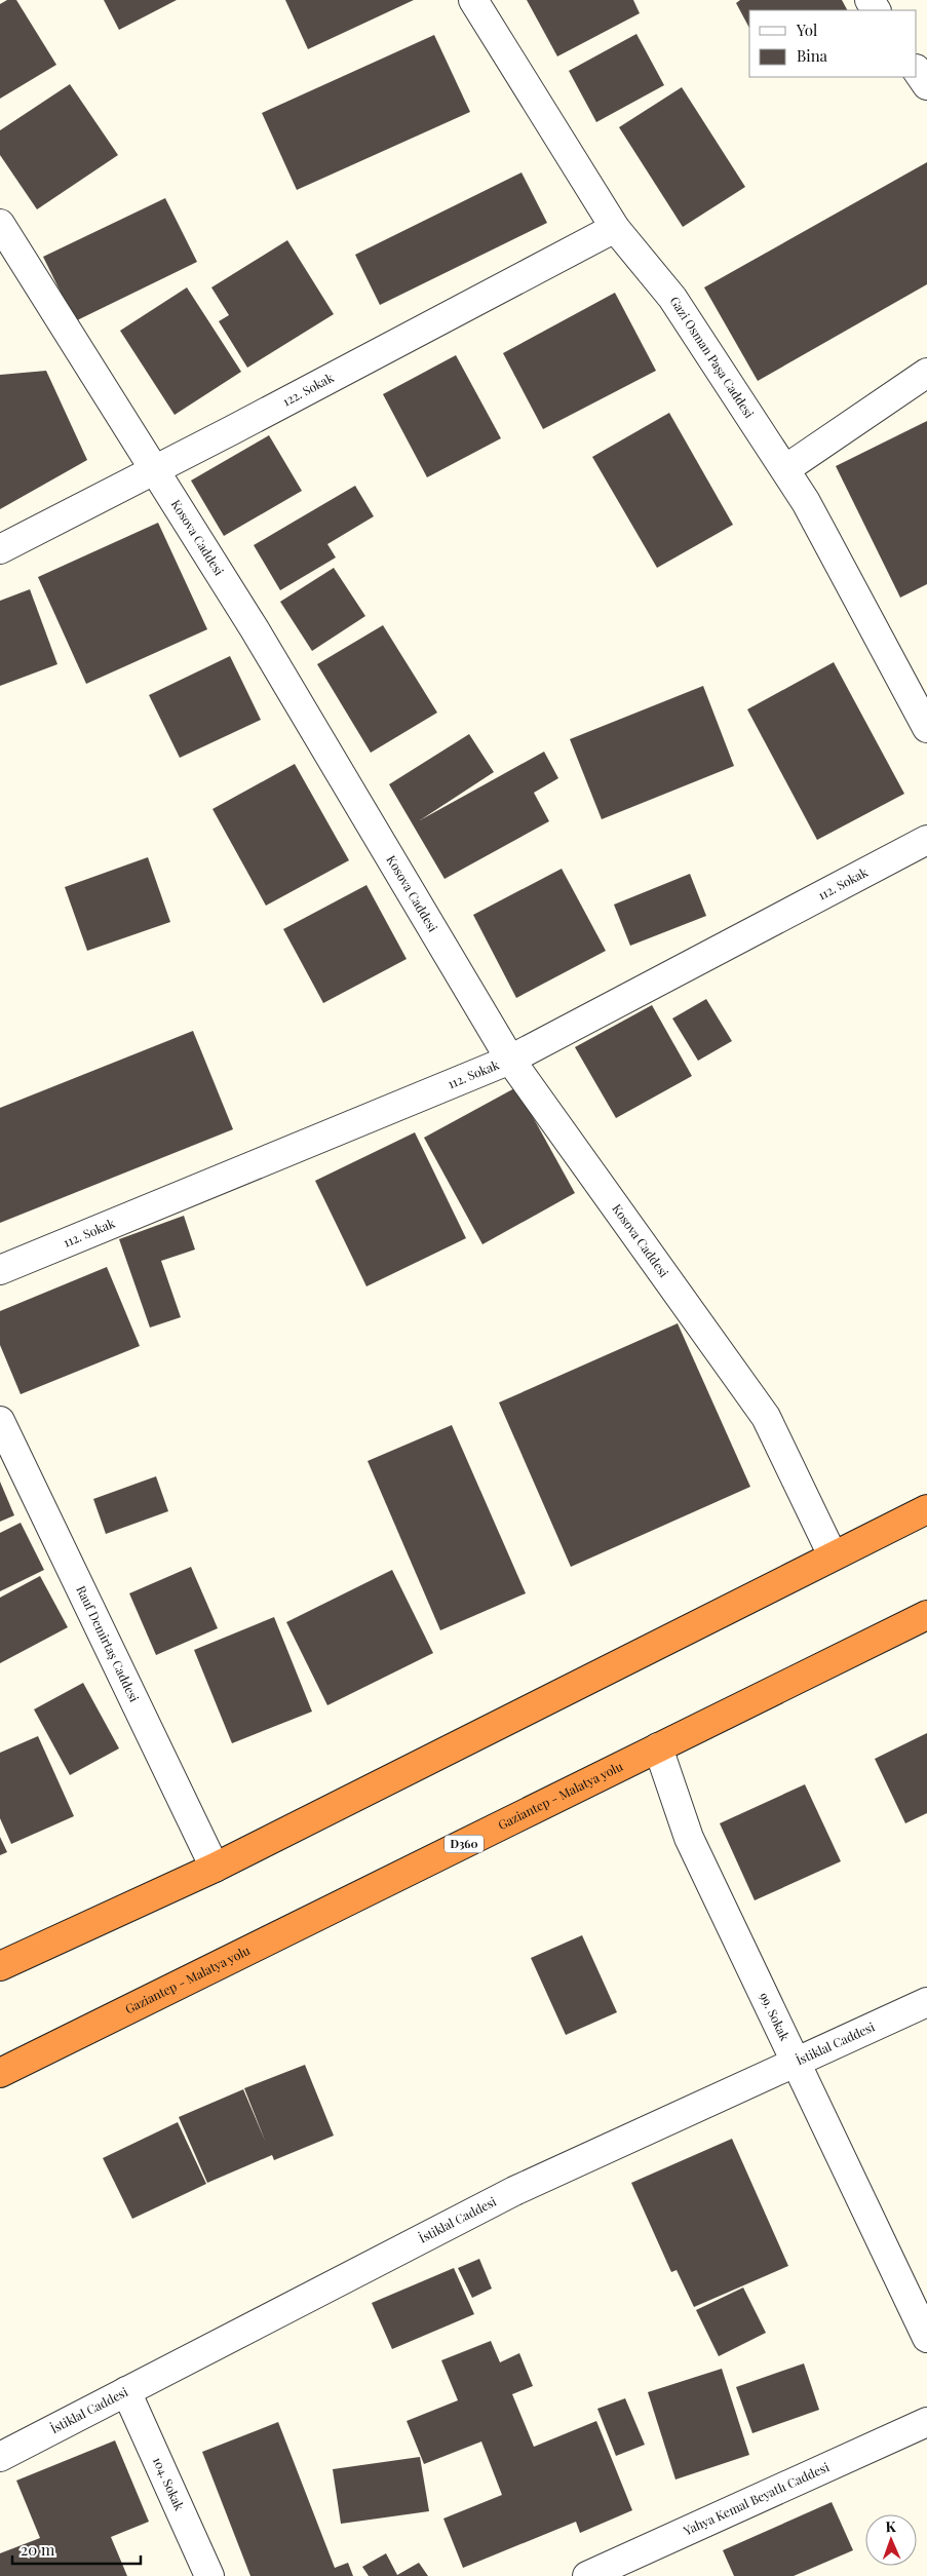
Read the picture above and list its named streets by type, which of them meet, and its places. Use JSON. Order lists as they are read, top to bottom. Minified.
{"streets":{"highway":["Gaziantep - Malatya yolu","D360"],"street":["Gazi Osman Paşa Caddesi","122. Sokak","Kosova Caddesi","112. Sokak","Rauf Demirtaş Caddesi","99. Sokak","İstiklal Caddesi","104. Sokak","Yahya Kemal Beyatlı Caddesi"]},"crossings":[["Gazi Osman Paşa Caddesi","122. Sokak"],["122. Sokak","Kosova Caddesi"],["Kosova Caddesi","112. Sokak"],["Gaziantep - Malatya yolu","99. Sokak"],["99. Sokak","İstiklal Caddesi"],["İstiklal Caddesi","104. Sokak"]],"legend":["Yol","Bina"],"scale_bar":"20 m","north":"top"}
